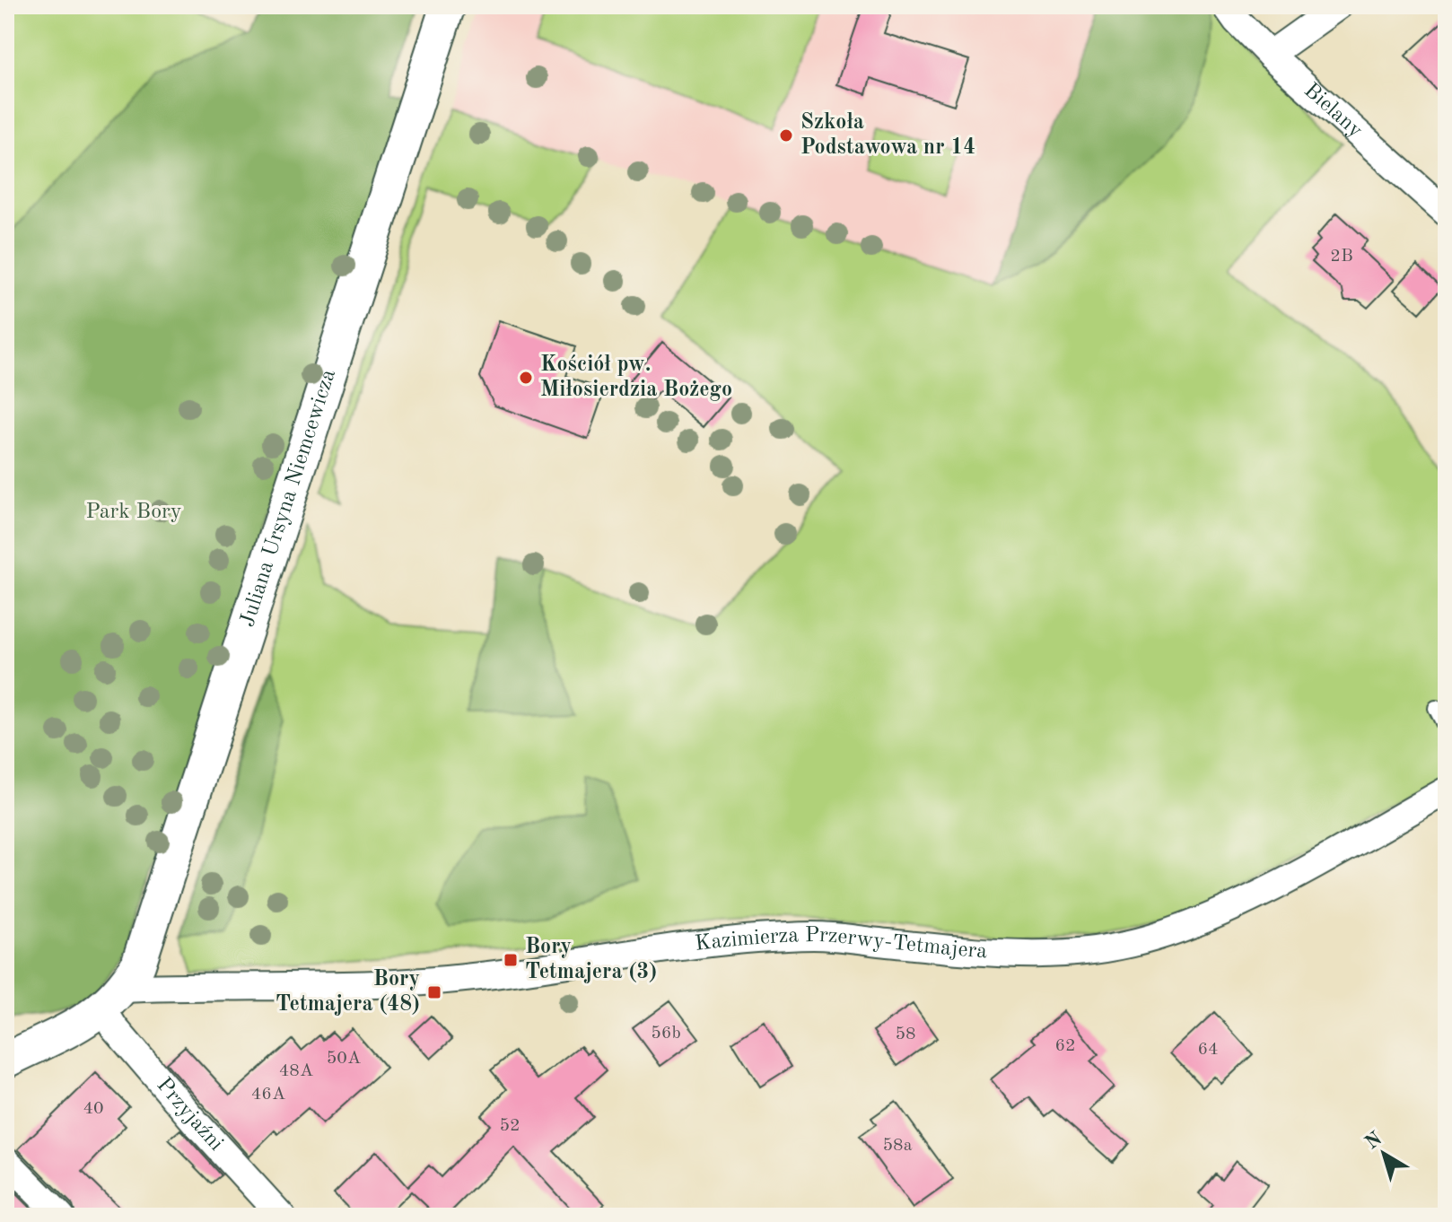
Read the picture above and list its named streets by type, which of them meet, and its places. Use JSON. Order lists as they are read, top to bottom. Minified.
{"streets":{"street":["Bielany","Juliana Ursyna Niemcewicza","Kazimierza Przerwy-Tetmajera","Przyjaźni"]},"crossings":[["Juliana Ursyna Niemcewicza","Kazimierza Przerwy-Tetmajera"],["Juliana Ursyna Niemcewicza","Przyjaźni"],["Kazimierza Przerwy-Tetmajera","Przyjaźni"]],"parks":["Park Bory"],"places":{"other":["Szkoła Podstawowa nr 14","Kościół pw. Miłosierdzia Bożego"],"transit":["Bory Tetmajera (3)","Bory Tetmajera (48)"]},"house_numbers":["2B","56b","58","62","64","50A","48A","46A","40","52","58a"],"north":"top left"}
